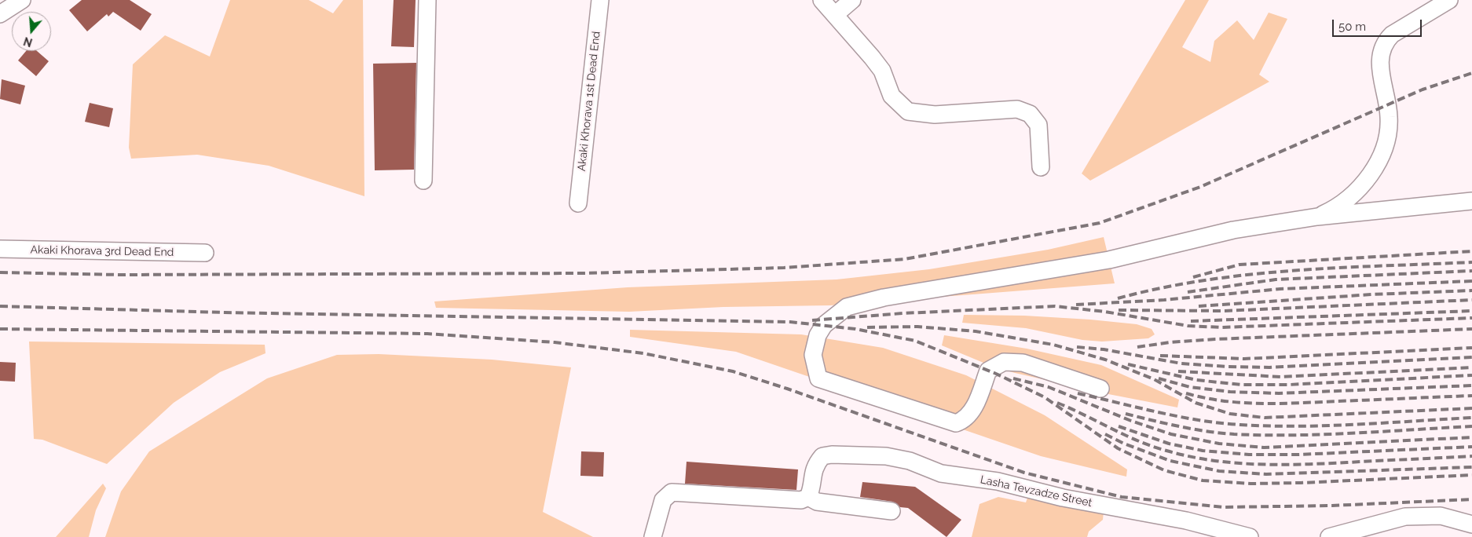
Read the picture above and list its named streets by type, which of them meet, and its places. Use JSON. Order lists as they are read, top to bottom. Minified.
{"streets":{"street":["Akaki Khorava 1st Dead End","Akaki Khorava 3rd Dead End","Lasha Tevzadze Street"]},"scale_bar":"50 m","north":"bottom"}
